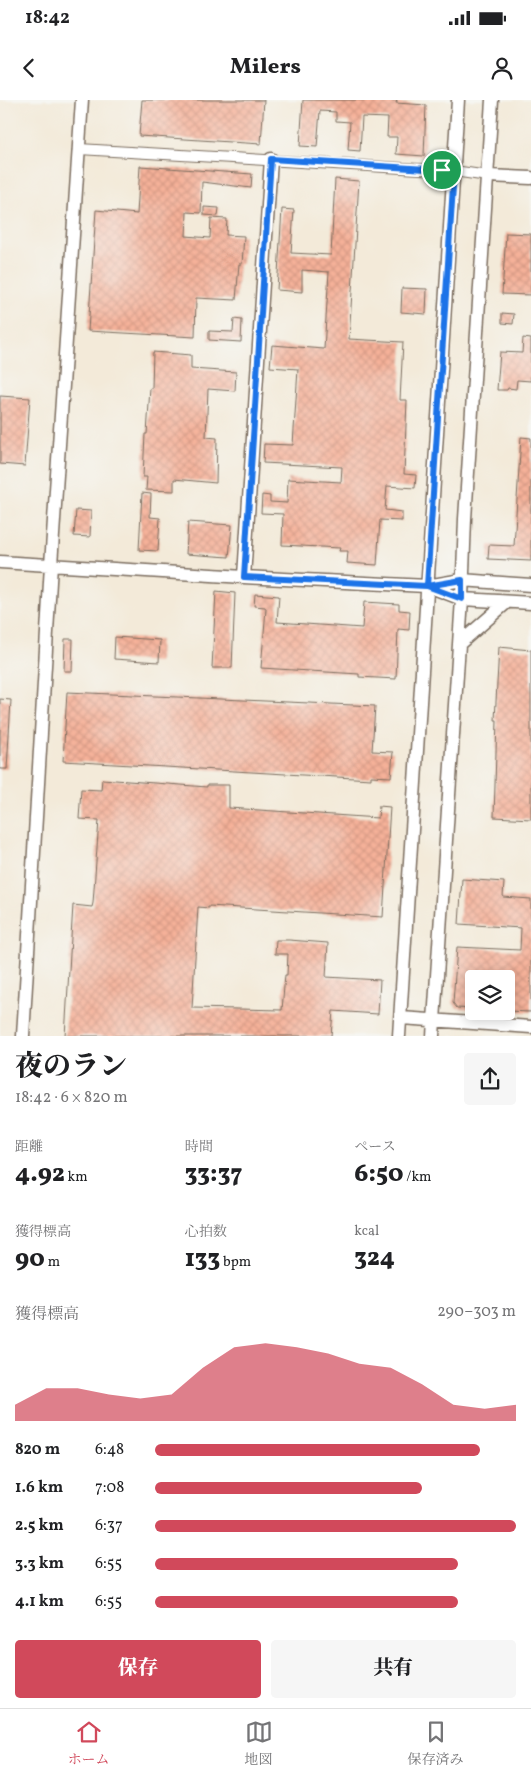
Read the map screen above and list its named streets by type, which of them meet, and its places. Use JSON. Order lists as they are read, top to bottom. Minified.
{"page":{"status":"18:42","header":"Milers","heading":["夜のラン","18:42 · 6 × 820 m"],"stats":[["距離","4.92 km"],["時間","33:37"],["ペース","6:50 /km"],["獲得標高","90 m"],["心拍数","133 bpm"],["kcal","324"]],"chart":["獲得標高","290–303 m"],"list":[{"name":"820 m","note":"6:48"},{"name":"1.6 km","note":"7:08"},{"name":"2.5 km","note":"6:37"},{"name":"3.3 km","note":"6:55"},{"name":"4.1 km","note":"6:55"}],"buttons":["保存","共有"],"tabs":["ホーム","地図","保存済み"]}}
